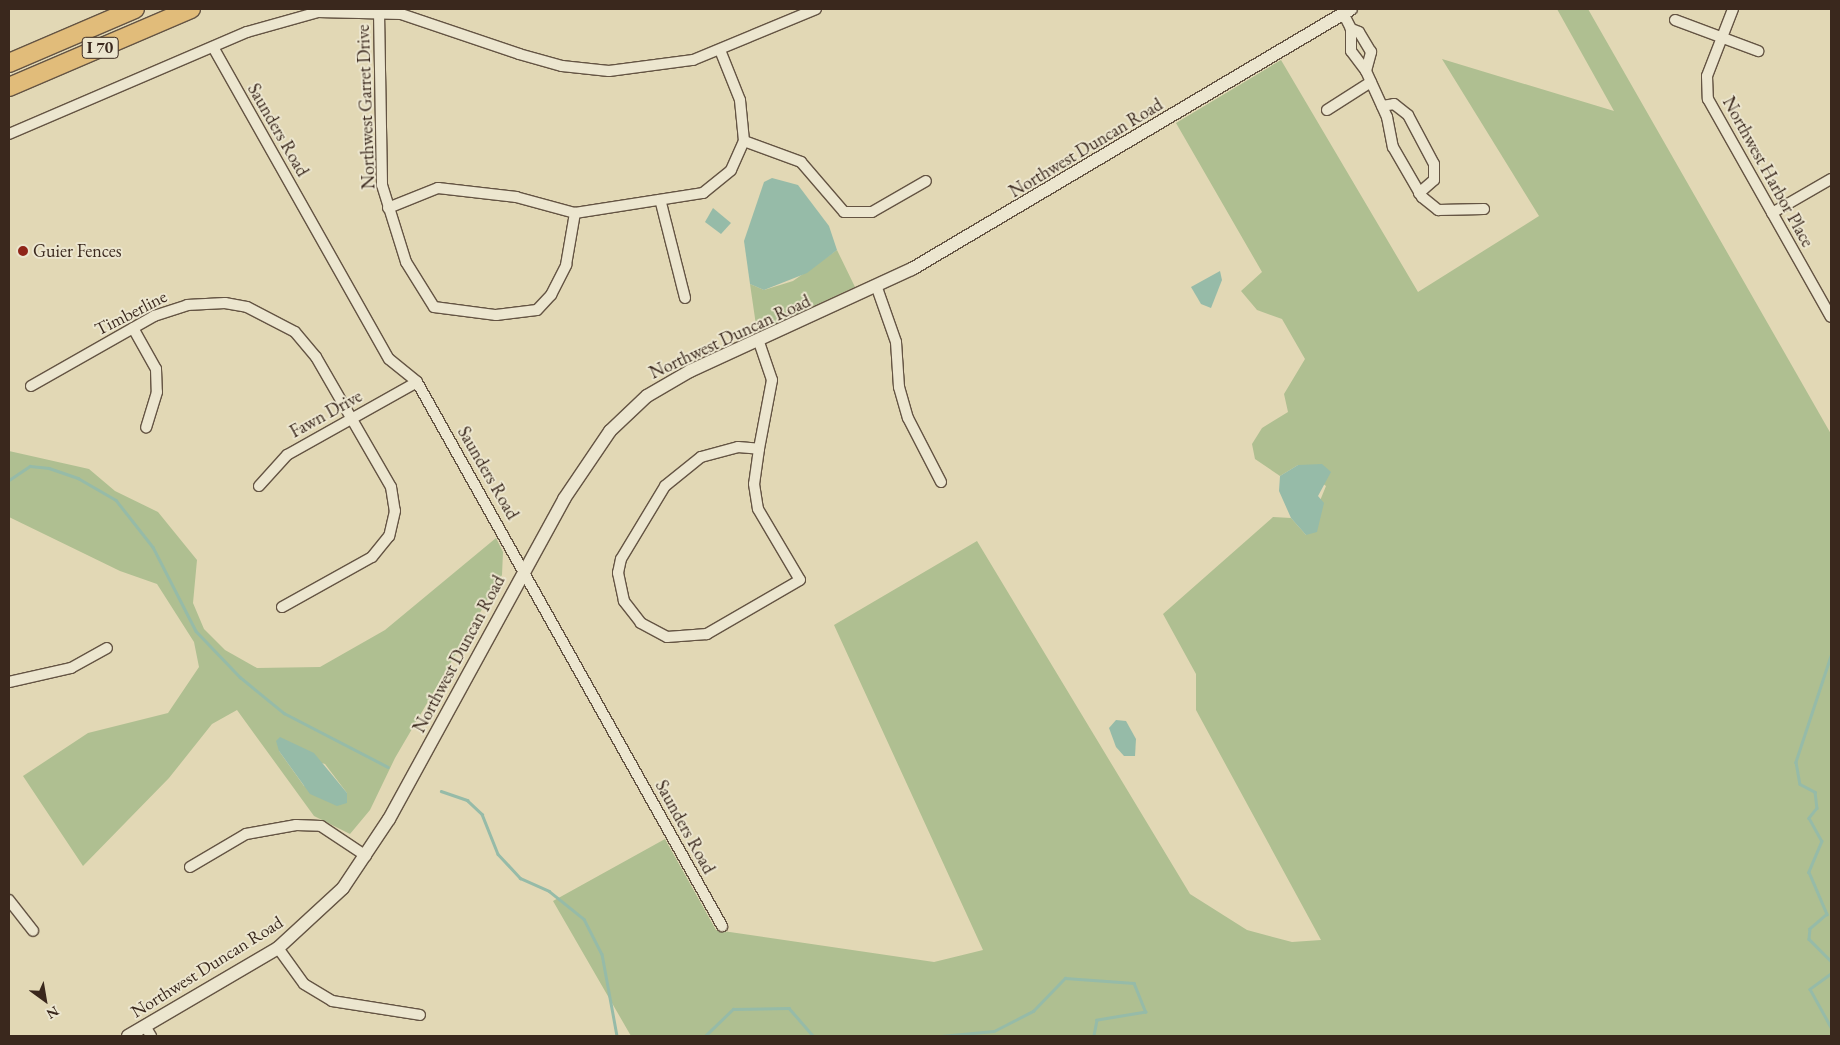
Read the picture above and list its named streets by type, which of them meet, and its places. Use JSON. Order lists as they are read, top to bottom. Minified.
{"streets":{"highway":["I 70"],"street":["Northwest Garret Drive","Saunders Road","Northwest Duncan Road","Northwest Harbor Place","Timberline","Fawn Drive"]},"crossings":[["Saunders Road","Northwest Duncan Road"],["Saunders Road","Fawn Drive"],["Timberline","Fawn Drive"]],"places":["Guier Fences"],"north":"bottom right"}
